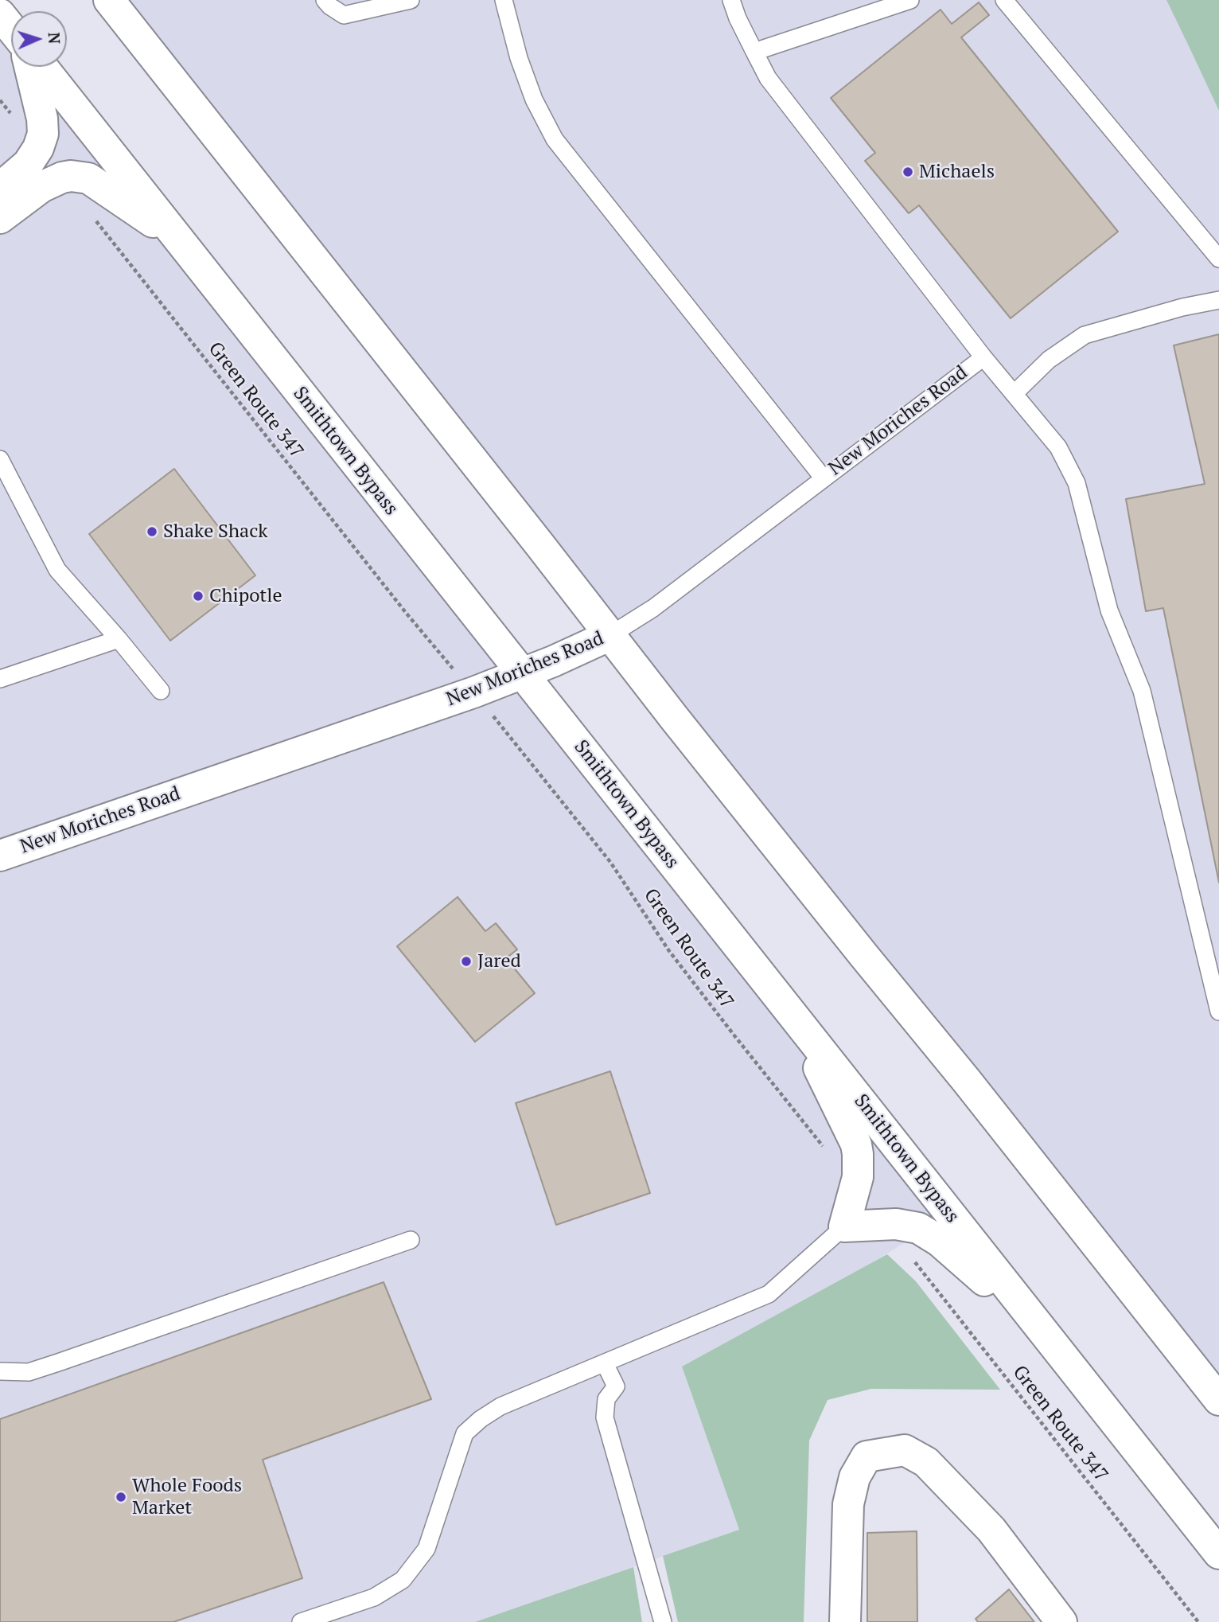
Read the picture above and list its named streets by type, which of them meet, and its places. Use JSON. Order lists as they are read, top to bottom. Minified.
{"streets":{"main road":["New Moriches Road","Smithtown Bypass"],"path":["Green Route 347"]},"crossings":[["New Moriches Road","Smithtown Bypass"]],"places":["Michaels","Shake Shack","Chipotle","Jared","Whole Foods Market"],"north":"right"}
